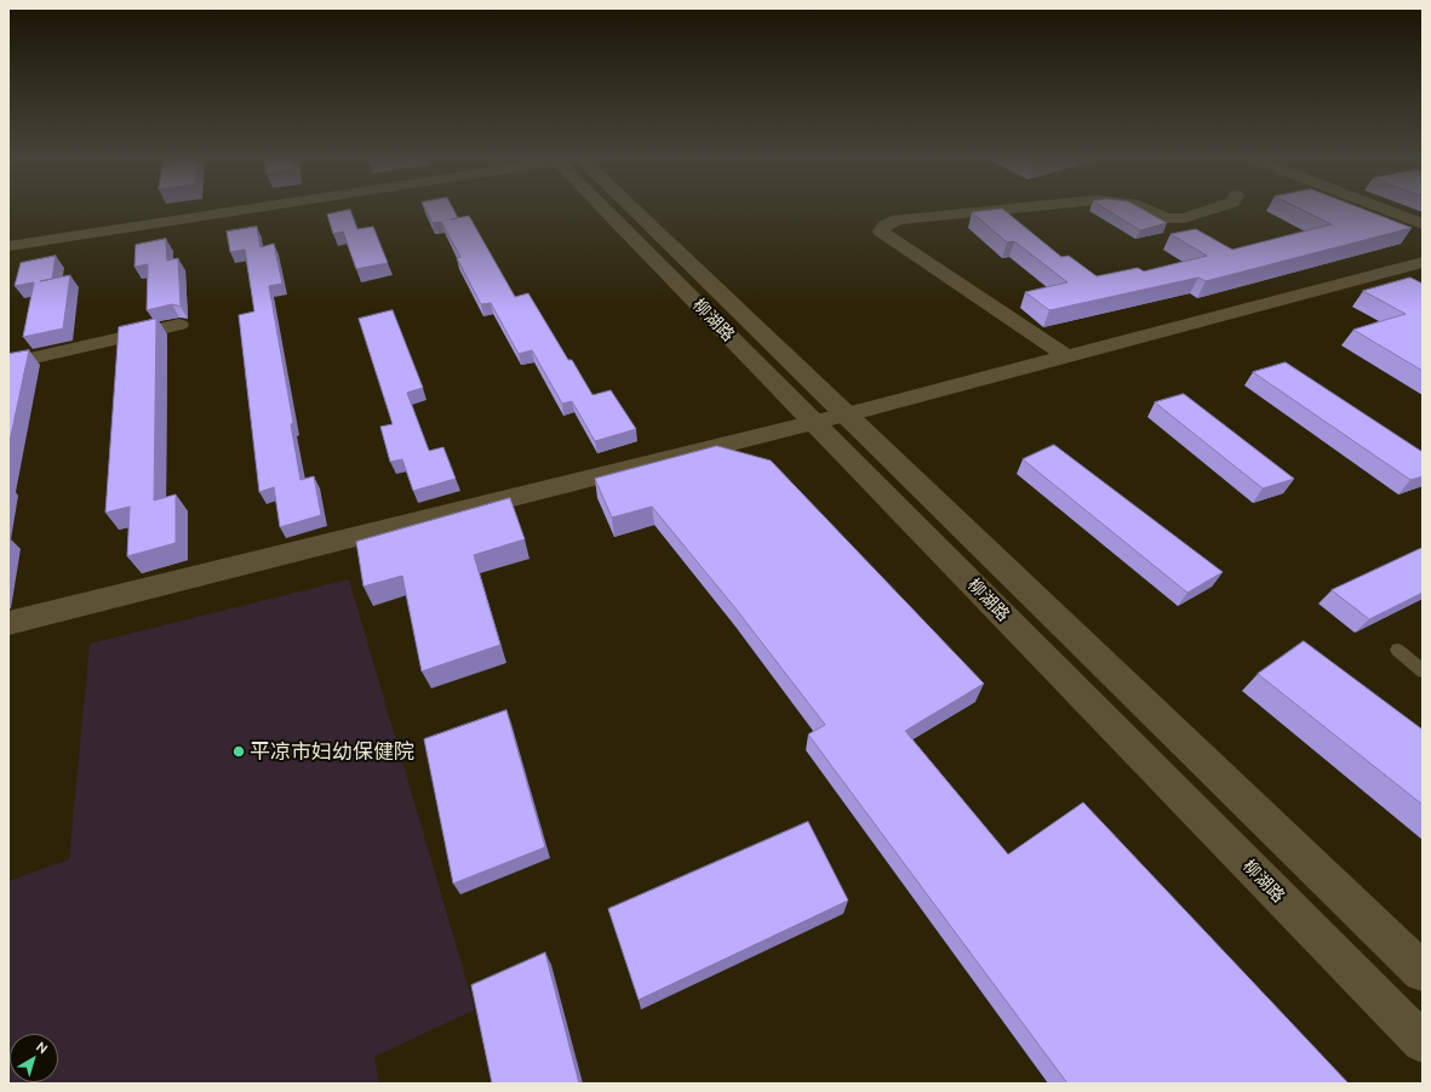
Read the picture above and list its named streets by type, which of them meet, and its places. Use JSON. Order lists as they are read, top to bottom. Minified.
{"streets":{"street":["柳湖路"]},"places":["平凉市妇幼保健院"],"north":"top right"}
